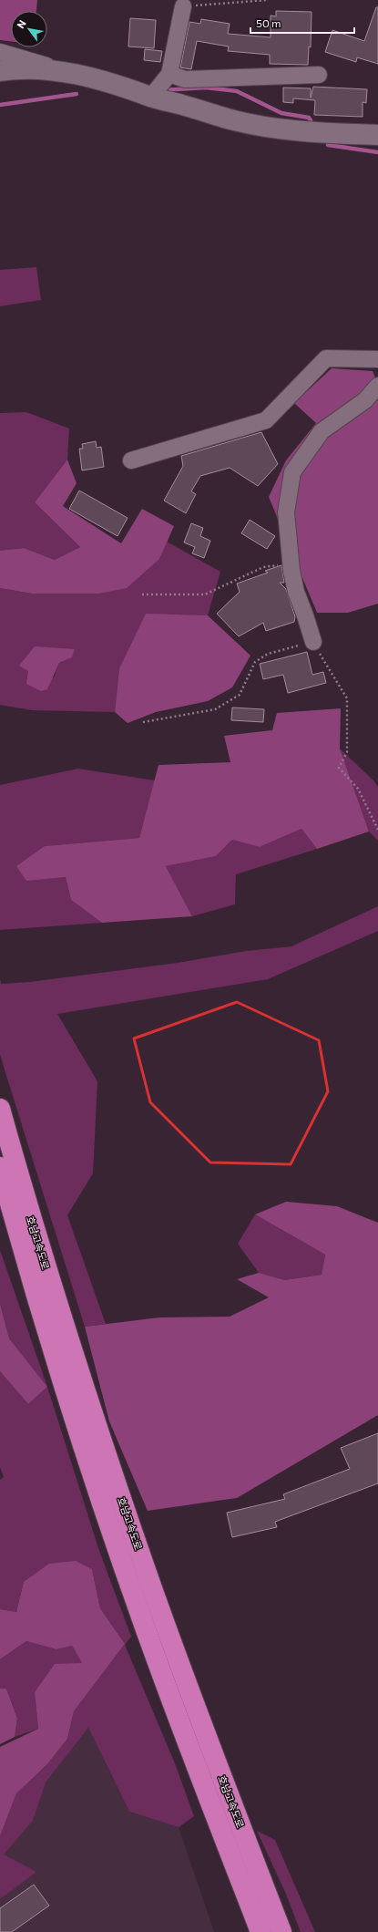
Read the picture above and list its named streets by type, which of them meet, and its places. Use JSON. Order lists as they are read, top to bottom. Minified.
{"streets":{"highway":["호남고속도로"]},"scale_bar":"50 m","north":"top left"}
